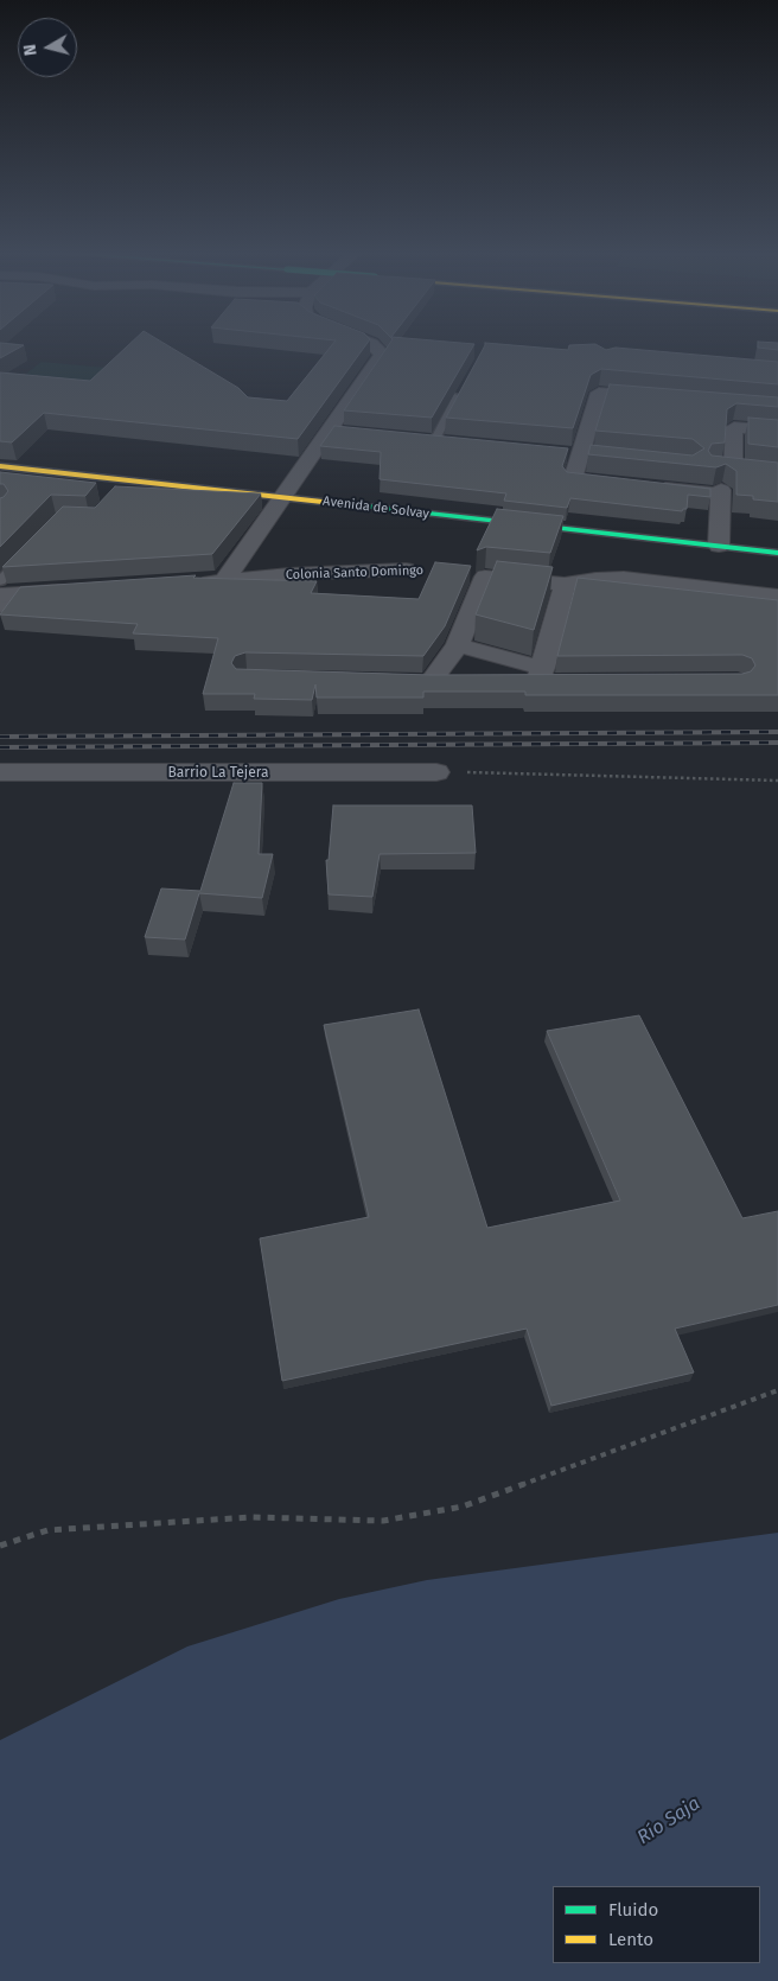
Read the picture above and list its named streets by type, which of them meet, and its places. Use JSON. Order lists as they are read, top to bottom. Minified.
{"streets":{"highway":["Avenida de Solvay"],"street":["Colonia Santo Domingo","Barrio La Tejera"]},"water":["Río Saja"],"legend":["Fluido","Lento"],"north":"left"}
